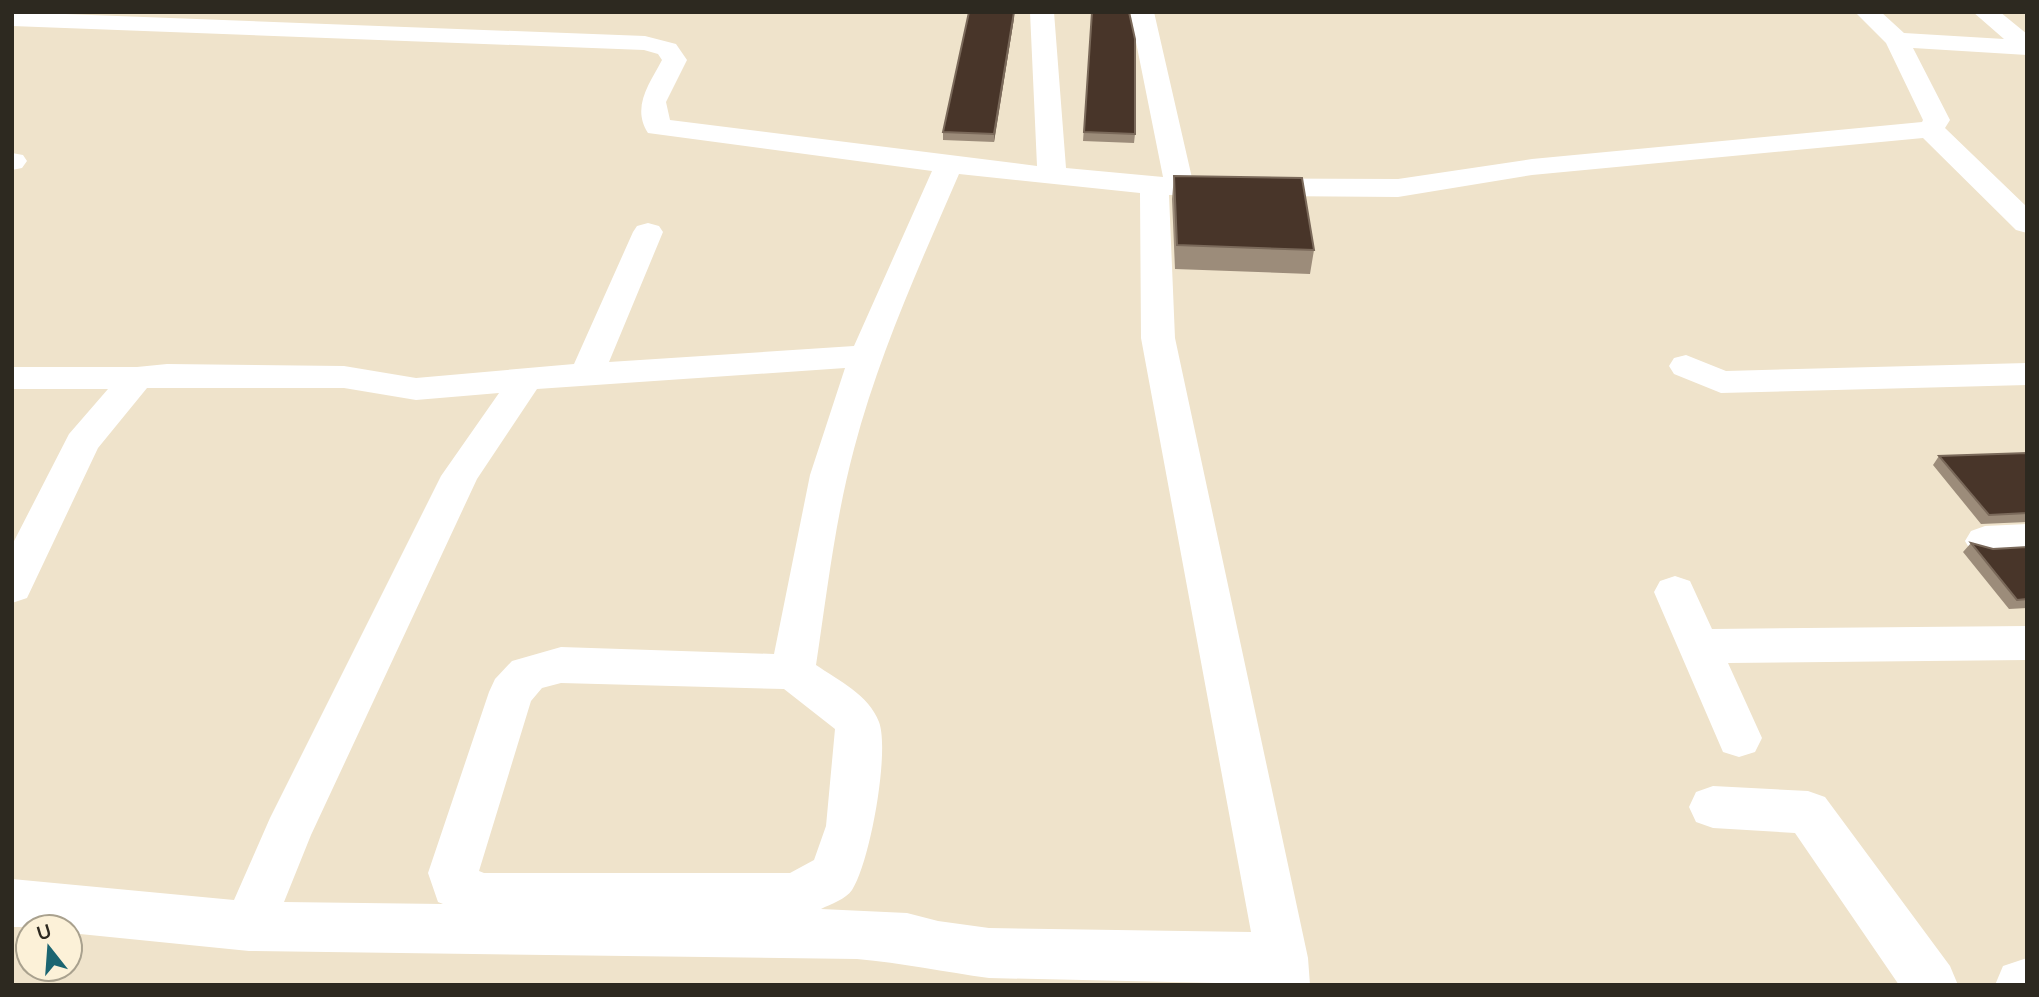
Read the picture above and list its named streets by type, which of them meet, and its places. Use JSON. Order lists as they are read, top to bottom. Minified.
{"north":"top"}
